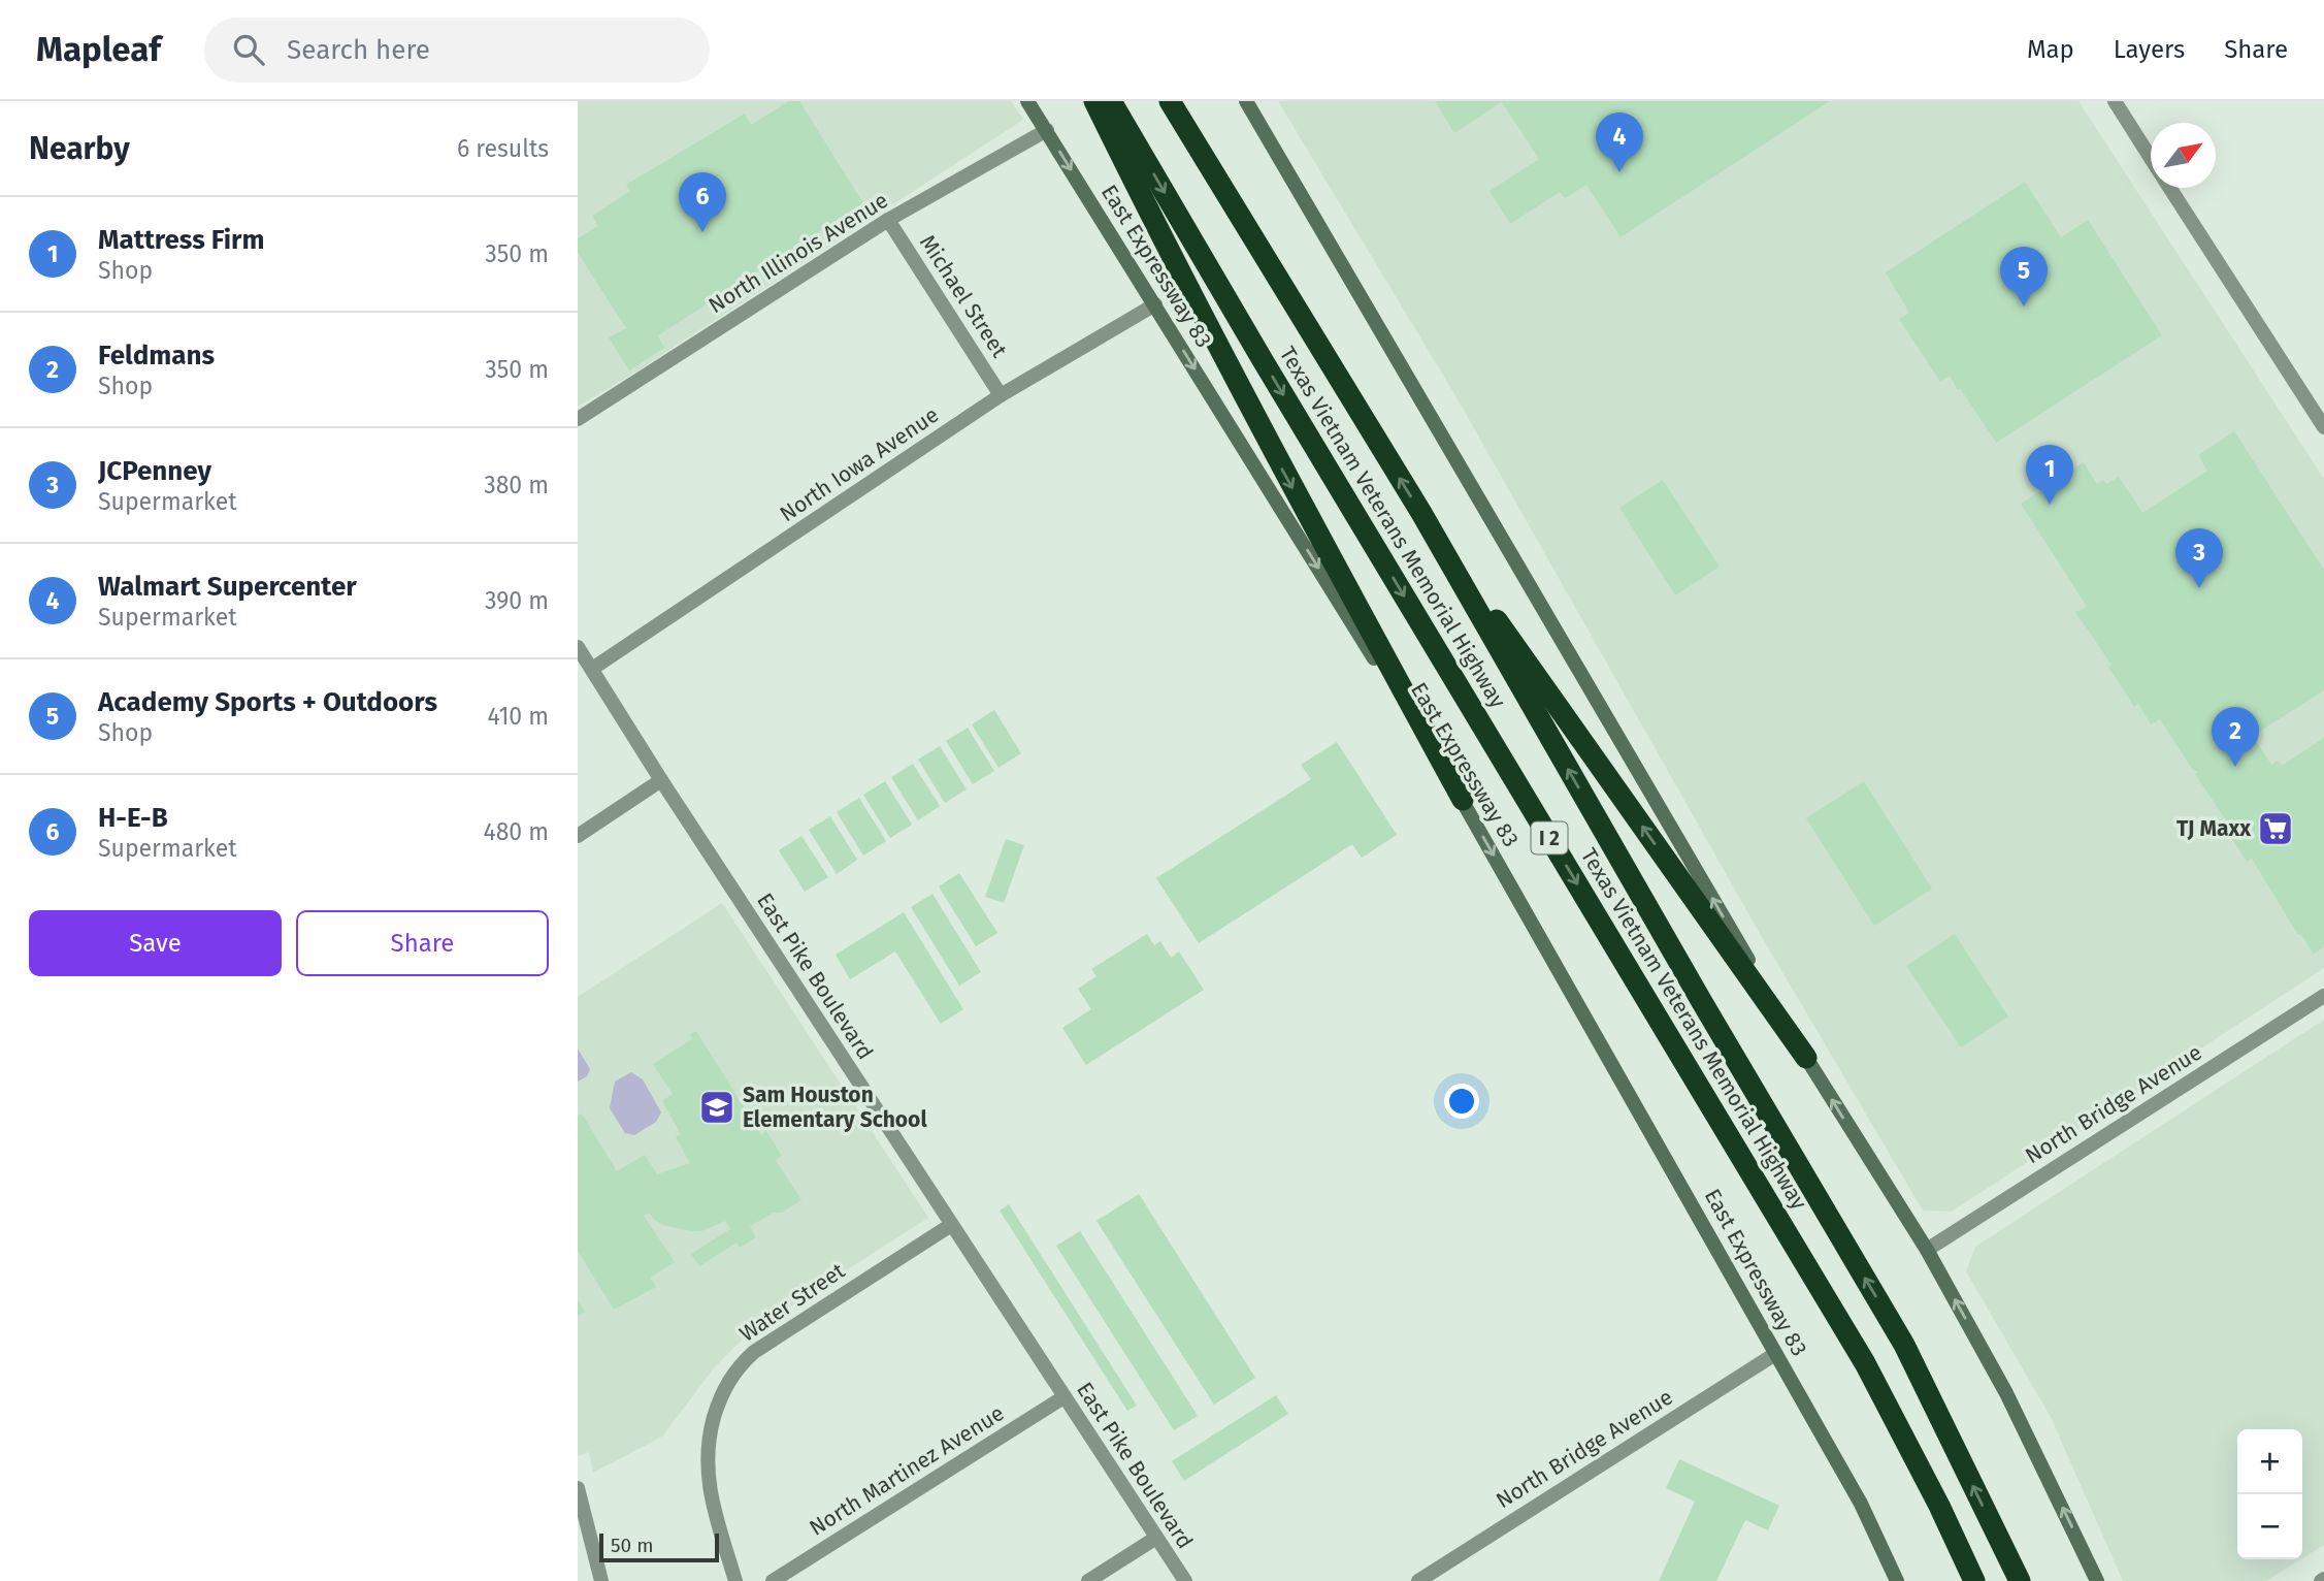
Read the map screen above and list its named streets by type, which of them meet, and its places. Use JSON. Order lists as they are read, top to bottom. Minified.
{"streets":{"highway":["Texas Vietnam Veterans Memorial Highway","I 2"],"main road":["East Expressway 83"],"street":["North Illinois Avenue","Michael Street","North Iowa Avenue","East Pike Boulevard","North Bridge Avenue","Water Street","North Martinez Avenue"]},"crossings":[["North Illinois Avenue","East Expressway 83"],["North Illinois Avenue","Michael Street"],["East Expressway 83","North Iowa Avenue"],["East Expressway 83","North Bridge Avenue"],["Michael Street","North Iowa Avenue"],["North Iowa Avenue","East Pike Boulevard"],["East Pike Boulevard","Water Street"],["East Pike Boulevard","North Martinez Avenue"]],"one_way":["East Expressway 83"],"places":{"supermarket":["TJ Maxx"],"school or university":["Sam Houston Elementary School"]},"scale_bar":"50 m","north":"top right","page":{"header":"Mapleaf","search":"Search here","nav":["Map","Layers","Share"],"heading":["Nearby","6 results"],"pins":["4","6","5","1","3","2"],"list":[{"mark":"1","name":"Mattress Firm","note":"Shop","value":"350 m"},{"mark":"2","name":"Feldmans","note":"Shop","value":"350 m"},{"mark":"3","name":"JCPenney","note":"Supermarket","value":"380 m"},{"mark":"4","name":"Walmart Supercenter","note":"Supermarket","value":"390 m"},{"mark":"5","name":"Academy Sports + Outdoors","note":"Shop","value":"410 m"},{"mark":"6","name":"H-E-B","note":"Supermarket","value":"480 m"}],"buttons":["Save","Share"],"map_buttons":["+","−"],"scale":"50 m"}}
